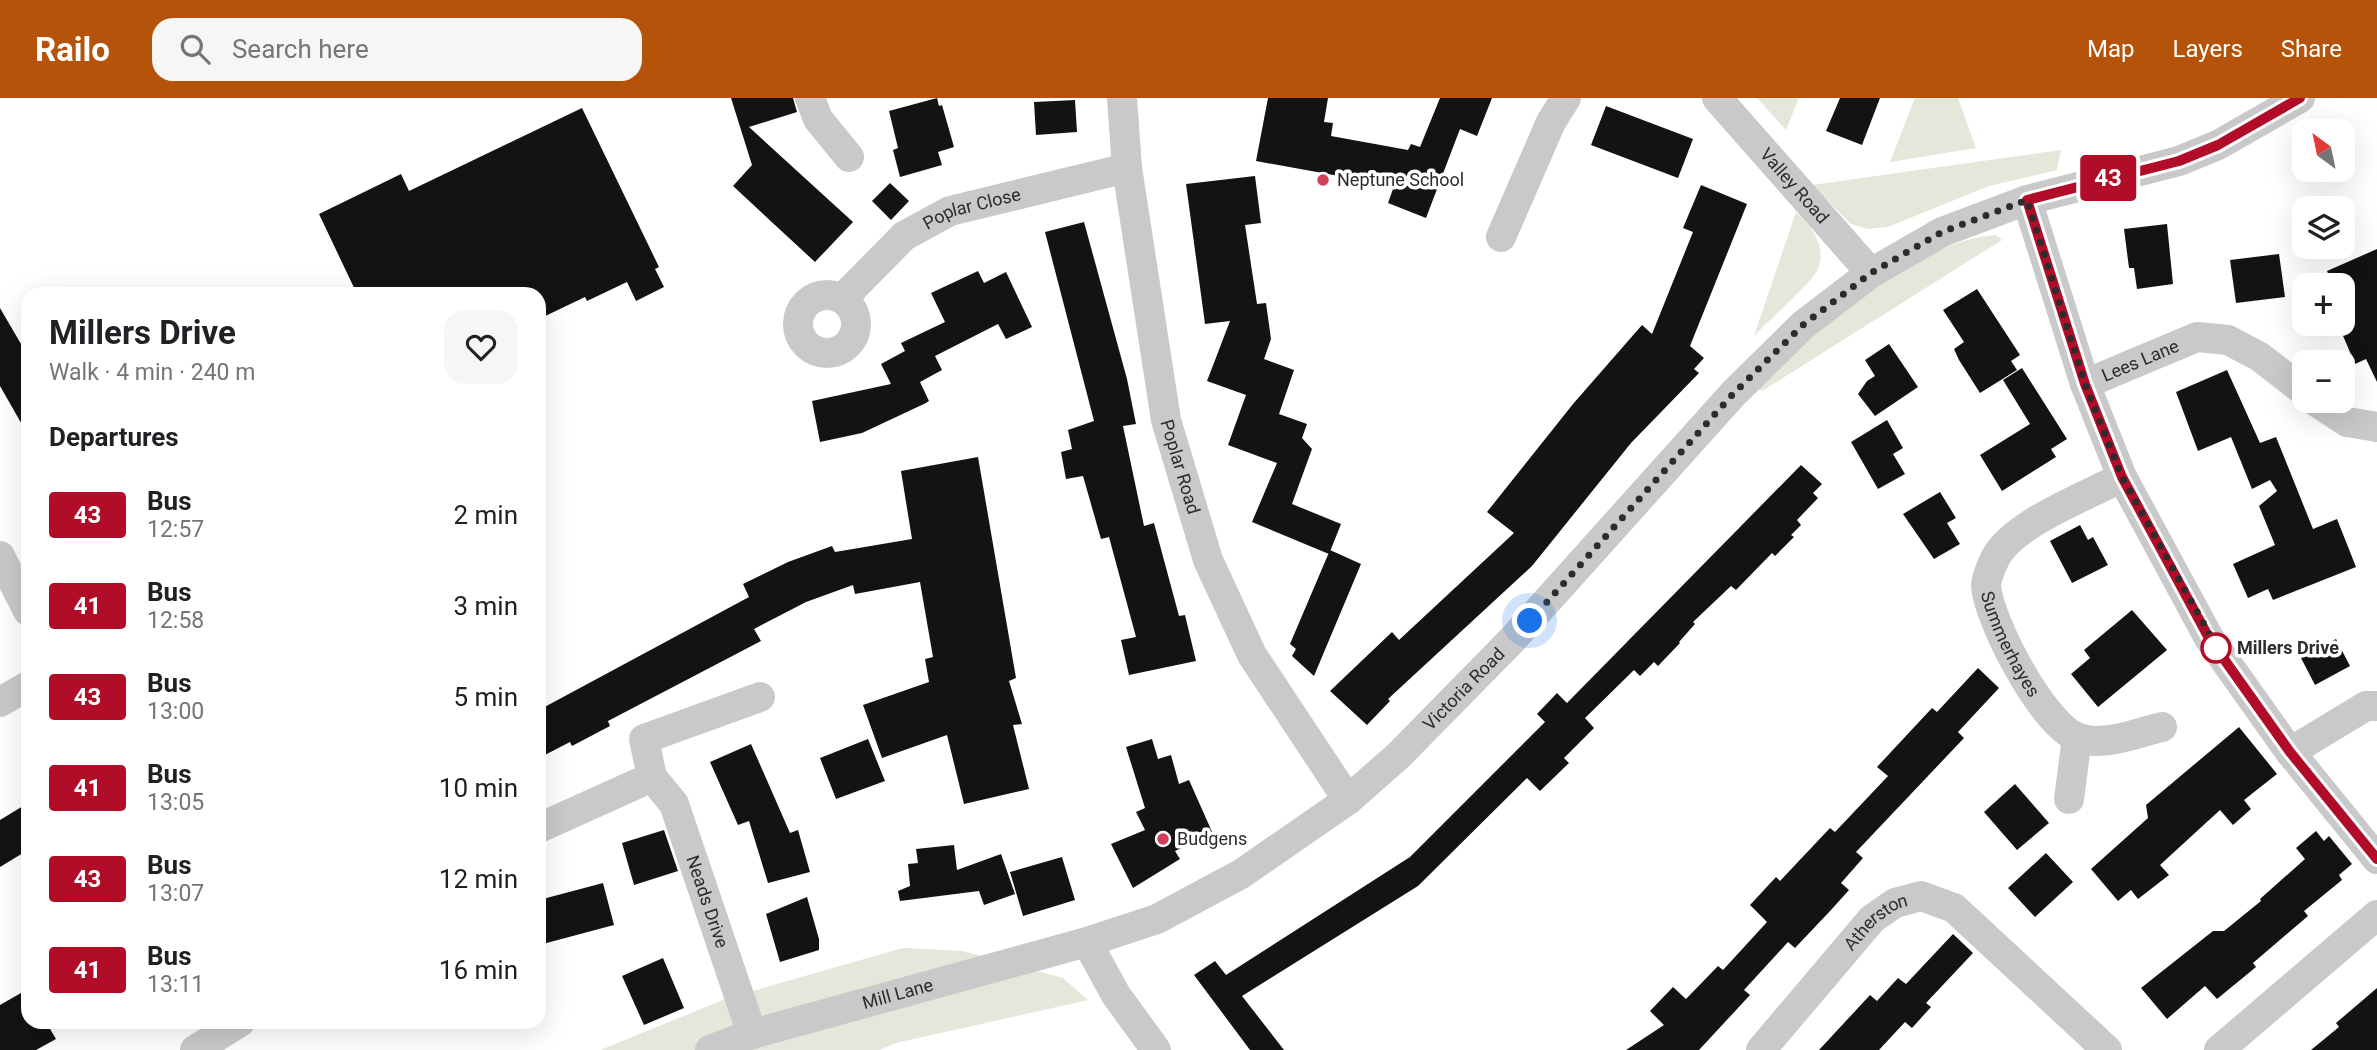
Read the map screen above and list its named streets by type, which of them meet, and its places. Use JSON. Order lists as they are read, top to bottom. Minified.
{"streets":{"street":["Valley Road","Poplar Close","Lees Lane","Poplar Road","Summerhayes","Victoria Road","Neads Drive","Atherston","Mill Lane"]},"crossings":[["Valley Road","Victoria Road"],["Poplar Close","Poplar Road"],["Poplar Road","Victoria Road"],["Victoria Road","Mill Lane"],["Neads Drive","Mill Lane"]],"places":["Neptune School","Millers Drive","Budgens"],"lines":["bus line 43"],"north":"top left","page":{"header":"Railo","search":"Search here","nav":["Map","Layers","Share"],"on_map":"43","map_buttons":["+","−"],"heading":[["Millers Drive","Walk · 4 min · 240 m"],"Departures"],"list":[{"mark":"43","name":"Bus","note":"12:57","value":"2 min"},{"mark":"41","name":"Bus","note":"12:58","value":"3 min"},{"mark":"43","name":"Bus","note":"13:00","value":"5 min"},{"mark":"41","name":"Bus","note":"13:05","value":"10 min"},{"mark":"43","name":"Bus","note":"13:07","value":"12 min"},{"mark":"41","name":"Bus","note":"13:11","value":"16 min"}]}}
